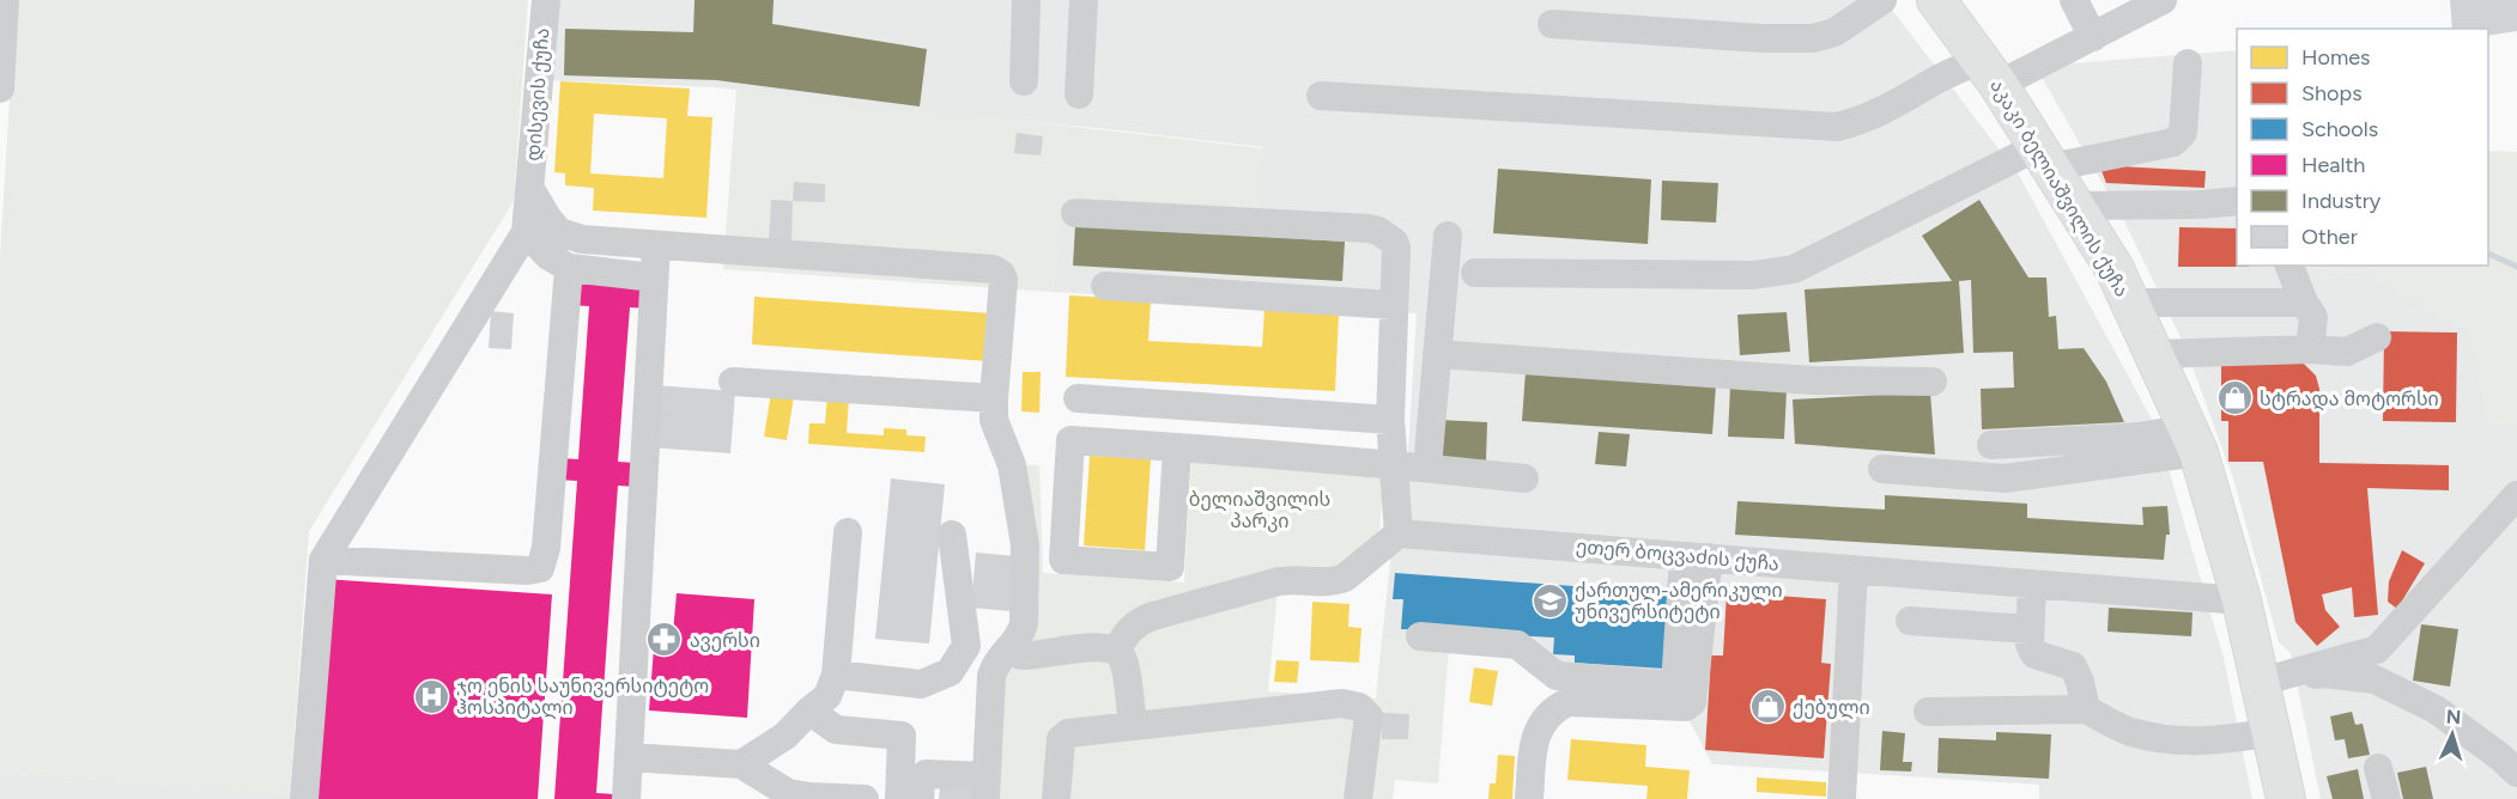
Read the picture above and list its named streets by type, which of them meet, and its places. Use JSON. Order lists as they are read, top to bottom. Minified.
{"streets":{"main road":["აკაკი ბელიაშვილის ქუჩა"],"street":["დისევის ქუჩა","ეთერ ბოცვაძის ქუჩა"]},"crossings":[["აკაკი ბელიაშვილის ქუჩა","ეთერ ბოცვაძის ქუჩა"]],"parks":["ბელიაშვილის პარკი"],"places":{"shop":["სტრადა მოტორსი","ქებული"],"school or university":["ქართულ-ამერიკული უნივერსიტეტი"],"pharmacy":["ავერსი"],"hospital":["ჯო ენის საუნივერსიტეტო ჰოსპიტალი"]},"legend":["Homes","Shops","Schools","Health","Industry","Other"],"north":"top"}
